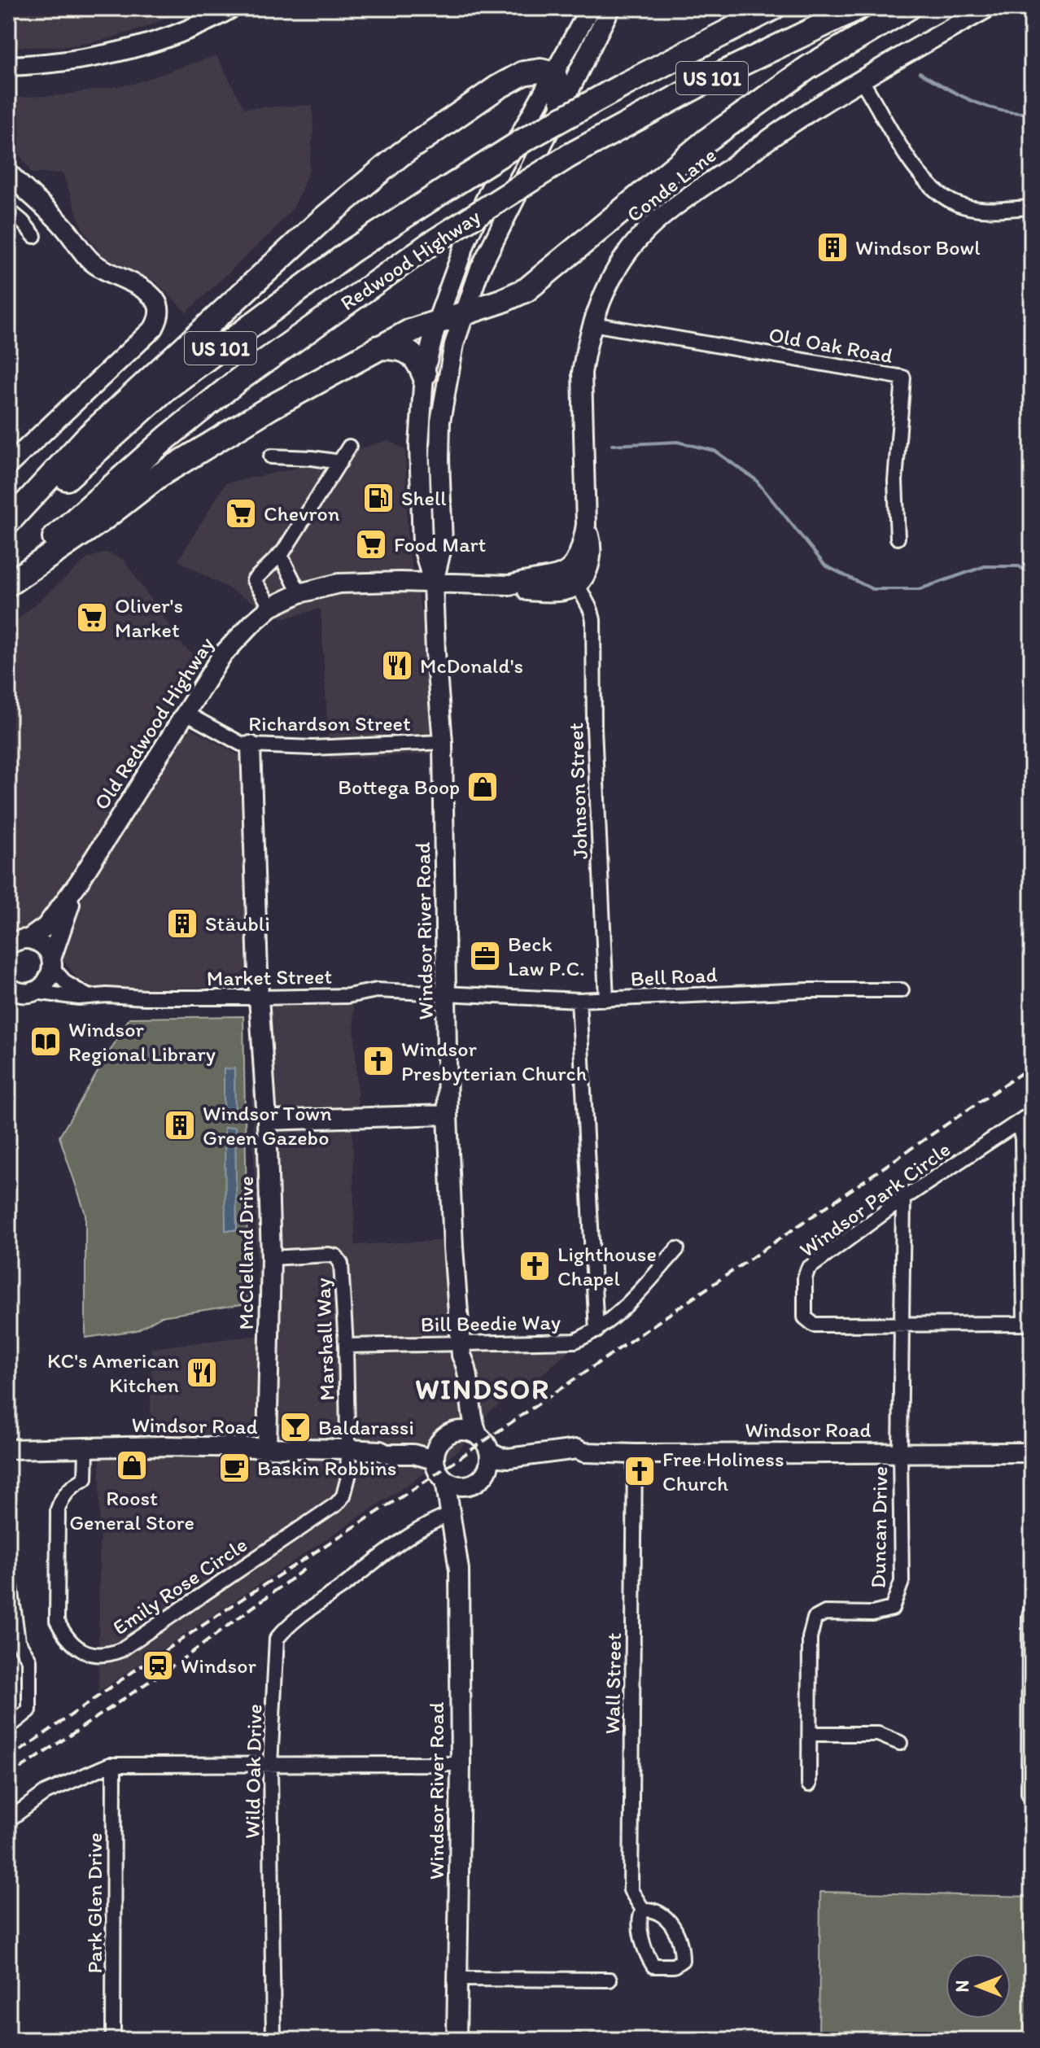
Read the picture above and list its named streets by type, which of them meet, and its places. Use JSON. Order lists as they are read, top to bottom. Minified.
{"streets":{"highway":["US 101","Redwood Highway"],"main road":["Conde Lane","Old Redwood Highway","Windsor River Road","McClelland Drive","Windsor Road"],"street":["Old Oak Road","Richardson Street","Johnson Street","Bell Road","Market Street","Windsor Park Circle","Bill Beedie Way","Marshall Way","Duncan Drive","Emily Rose Circle","Wall Street","Wild Oak Drive","Park Glen Drive"]},"crossings":[["Conde Lane","Old Oak Road"],["Conde Lane","Old Redwood Highway"],["Conde Lane","Johnson Street"],["Conde Lane","Windsor River Road"],["Old Redwood Highway","Richardson Street"],["Old Redwood Highway","Windsor River Road"],["Old Redwood Highway","Market Street"],["Richardson Street","Windsor River Road"],["Richardson Street","McClelland Drive"],["Johnson Street","Bell Road"],["Windsor River Road","Bell Road"],["Windsor River Road","Market Street"],["Windsor River Road","Bill Beedie Way"],["Windsor River Road","Windsor Road"],["Windsor River Road","Wild Oak Drive"],["Bell Road","Market Street"],["Market Street","McClelland Drive"],["Windsor Park Circle","Duncan Drive"],["McClelland Drive","Marshall Way"],["McClelland Drive","Windsor Road"],["Bill Beedie Way","Marshall Way"],["Marshall Way","Windsor Road"],["Marshall Way","Emily Rose Circle"],["Windsor Road","Duncan Drive"],["Windsor Road","Emily Rose Circle"],["Windsor Road","Wall Street"]],"districts":["WINDSOR"],"places":{"building":["Windsor Bowl","Stäubli","Windsor Town Green Gazebo"],"fuel station":["Shell"],"supermarket":["Chevron","Food Mart","Oliver's Market"],"restaurant":["McDonald's","KC's American Kitchen"],"shop":["Bottega Boop","Roost General Store"],"office":["Beck Law P.C."],"library":["Windsor Regional Library"],"church":["Windsor Presbyterian Church","Lighthouse Chapel","Free Holiness Church"],"bar":["Baldarassi"],"cafe":["Baskin Robbins"],"station":["Windsor"]},"north":"left"}
